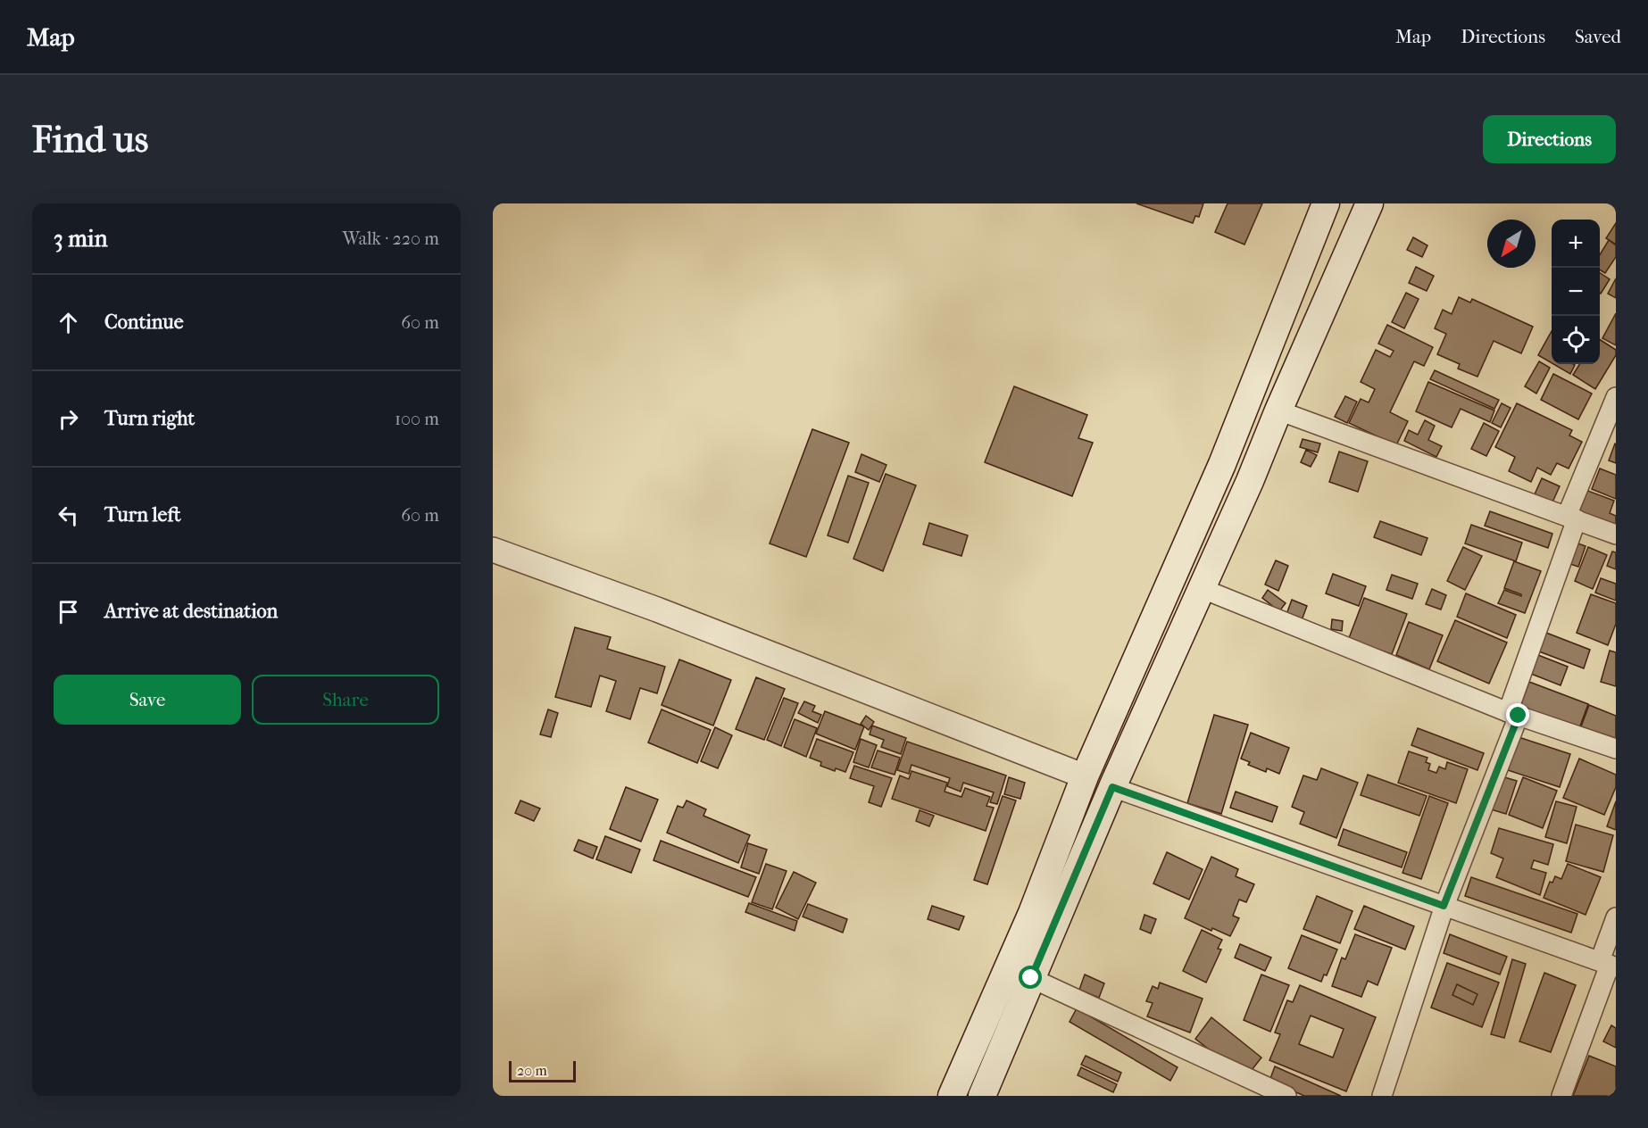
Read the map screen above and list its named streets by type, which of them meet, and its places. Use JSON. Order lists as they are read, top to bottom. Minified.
{"scale_bar":"20 m","north":"bottom left","page":{"header":"Map","nav":["Map","Directions","Saved"],"buttons":["Directions",["Save","Share"]],"title":"Find us","heading":["3 min","Walk · 220 m"],"map_buttons":["+","−"],"list":[["Continue","60 m"],["Turn right","100 m"],["Turn left","60 m"],"Arrive at destination"],"scale":"20 m"}}
